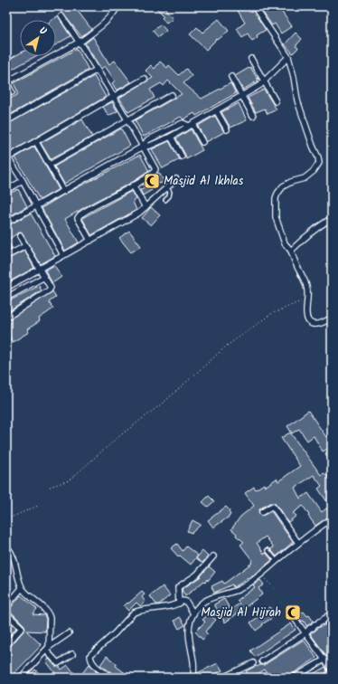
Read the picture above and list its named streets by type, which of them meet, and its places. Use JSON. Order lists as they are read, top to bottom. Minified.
{"places":{"mosque":["Masjid Al Ikhlas","Masjid Al Hijrah"]},"north":"top right"}
